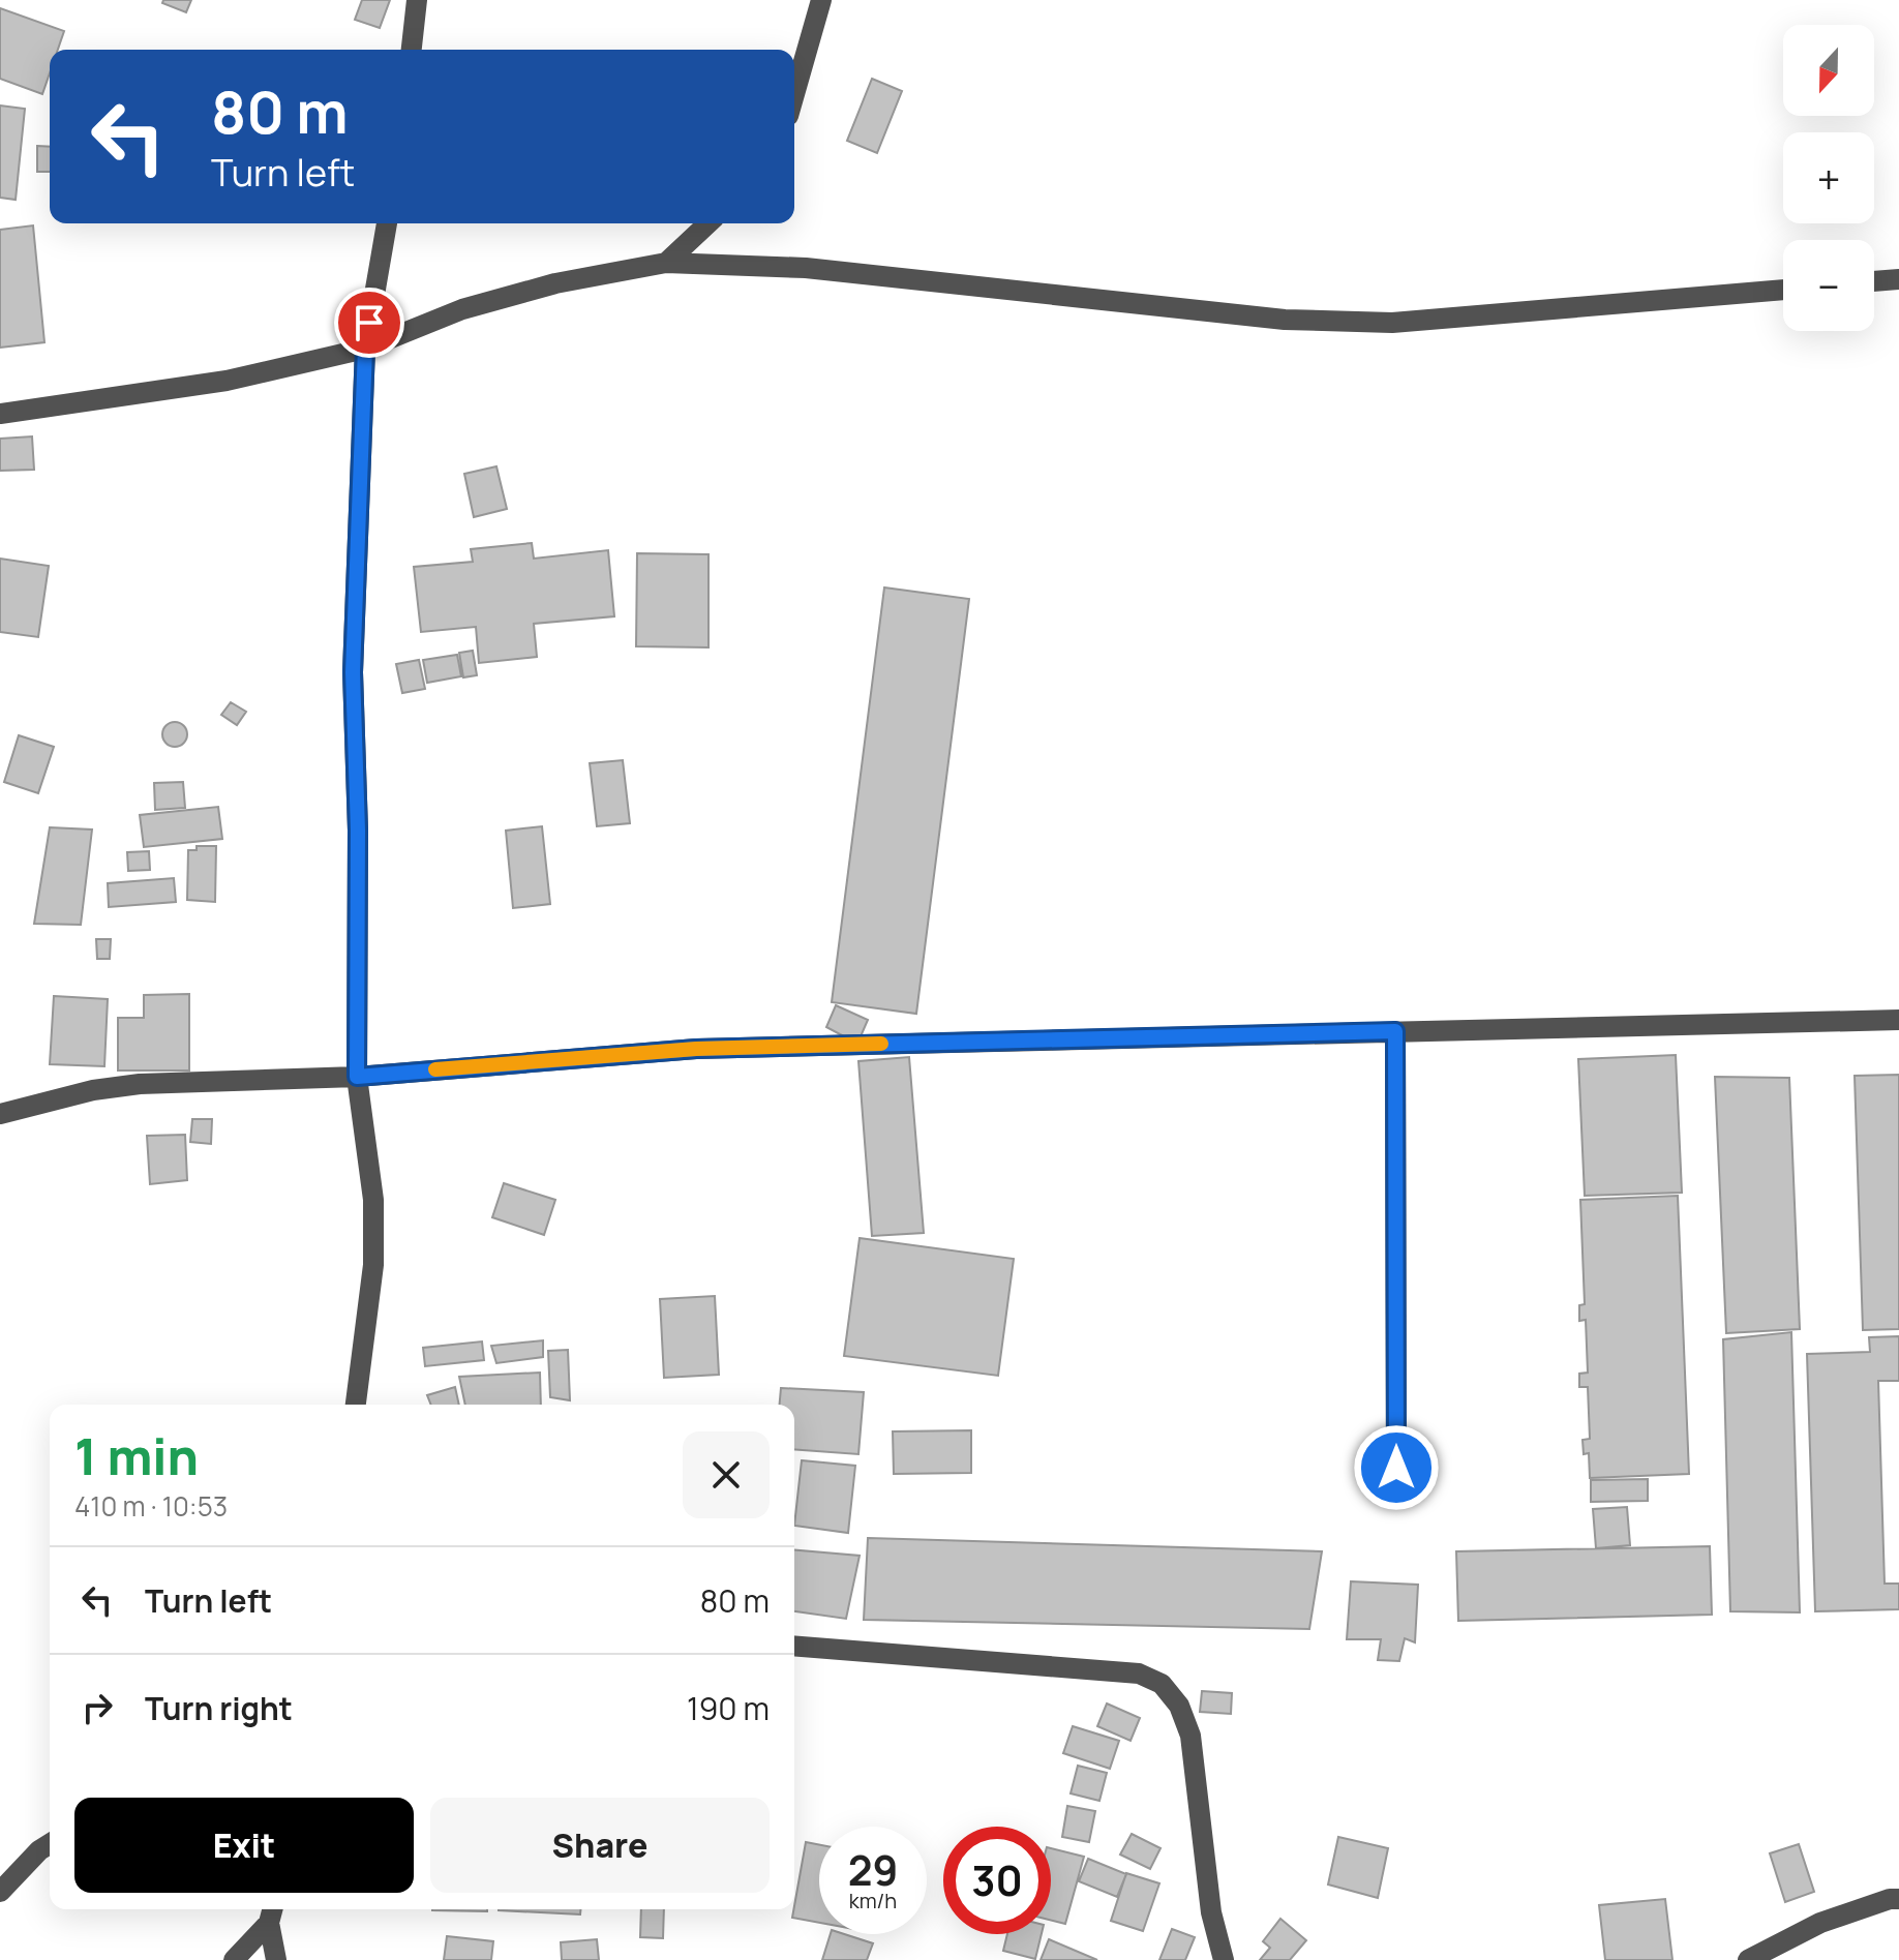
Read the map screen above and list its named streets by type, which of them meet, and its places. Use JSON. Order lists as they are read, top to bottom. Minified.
{"north":"bottom","page":{"map_buttons":["+","−"],"turn":["80 m","Turn left"],"heading":["1 min","410 m · 10:53"],"list":[{"name":"Turn left","value":"80 m"},{"name":"Turn right","value":"190 m"}],"buttons":["Exit","Share"],"speed":"29 km/h","limit":"30"}}
